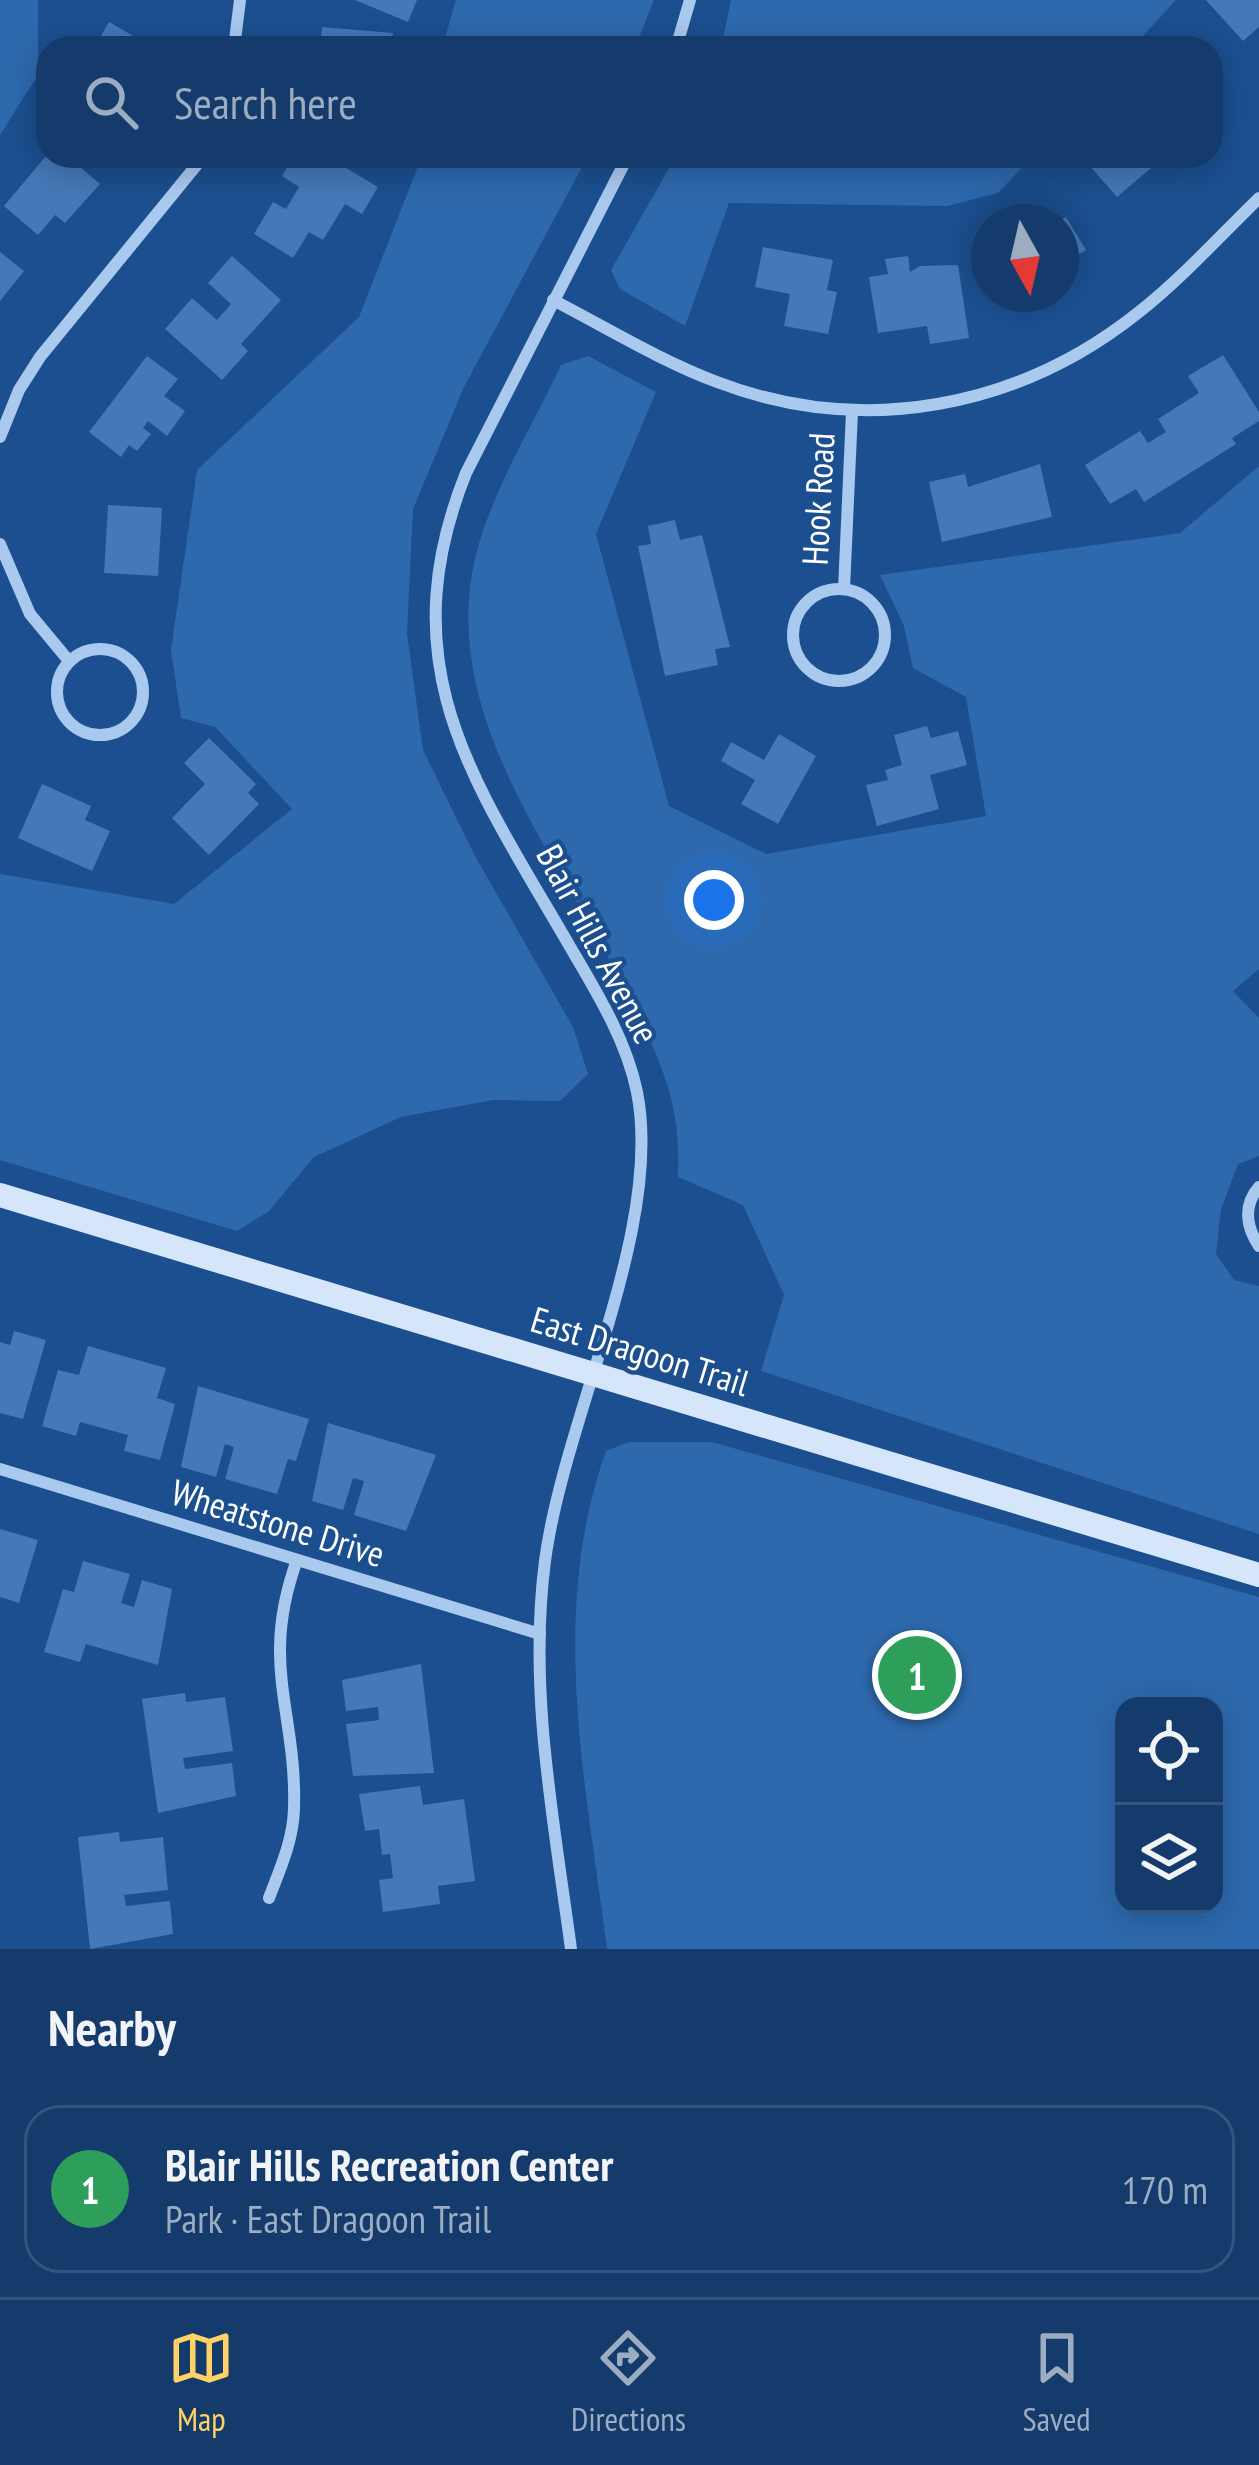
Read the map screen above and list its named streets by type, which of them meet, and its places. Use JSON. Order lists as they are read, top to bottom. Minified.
{"streets":{"street":["Hook Road","Blair Hills Avenue","East Dragoon Trail","Wheatstone Drive"]},"crossings":[["Blair Hills Avenue","East Dragoon Trail"],["Blair Hills Avenue","Wheatstone Drive"]],"north":"bottom","page":{"search":"Search here","pins":"1","heading":"Nearby","list":[{"mark":"1","name":"Blair Hills Recreation Center","note":"Park · East Dragoon Trail","value":"170 m"}],"nav":["Map","Directions","Saved"]}}
